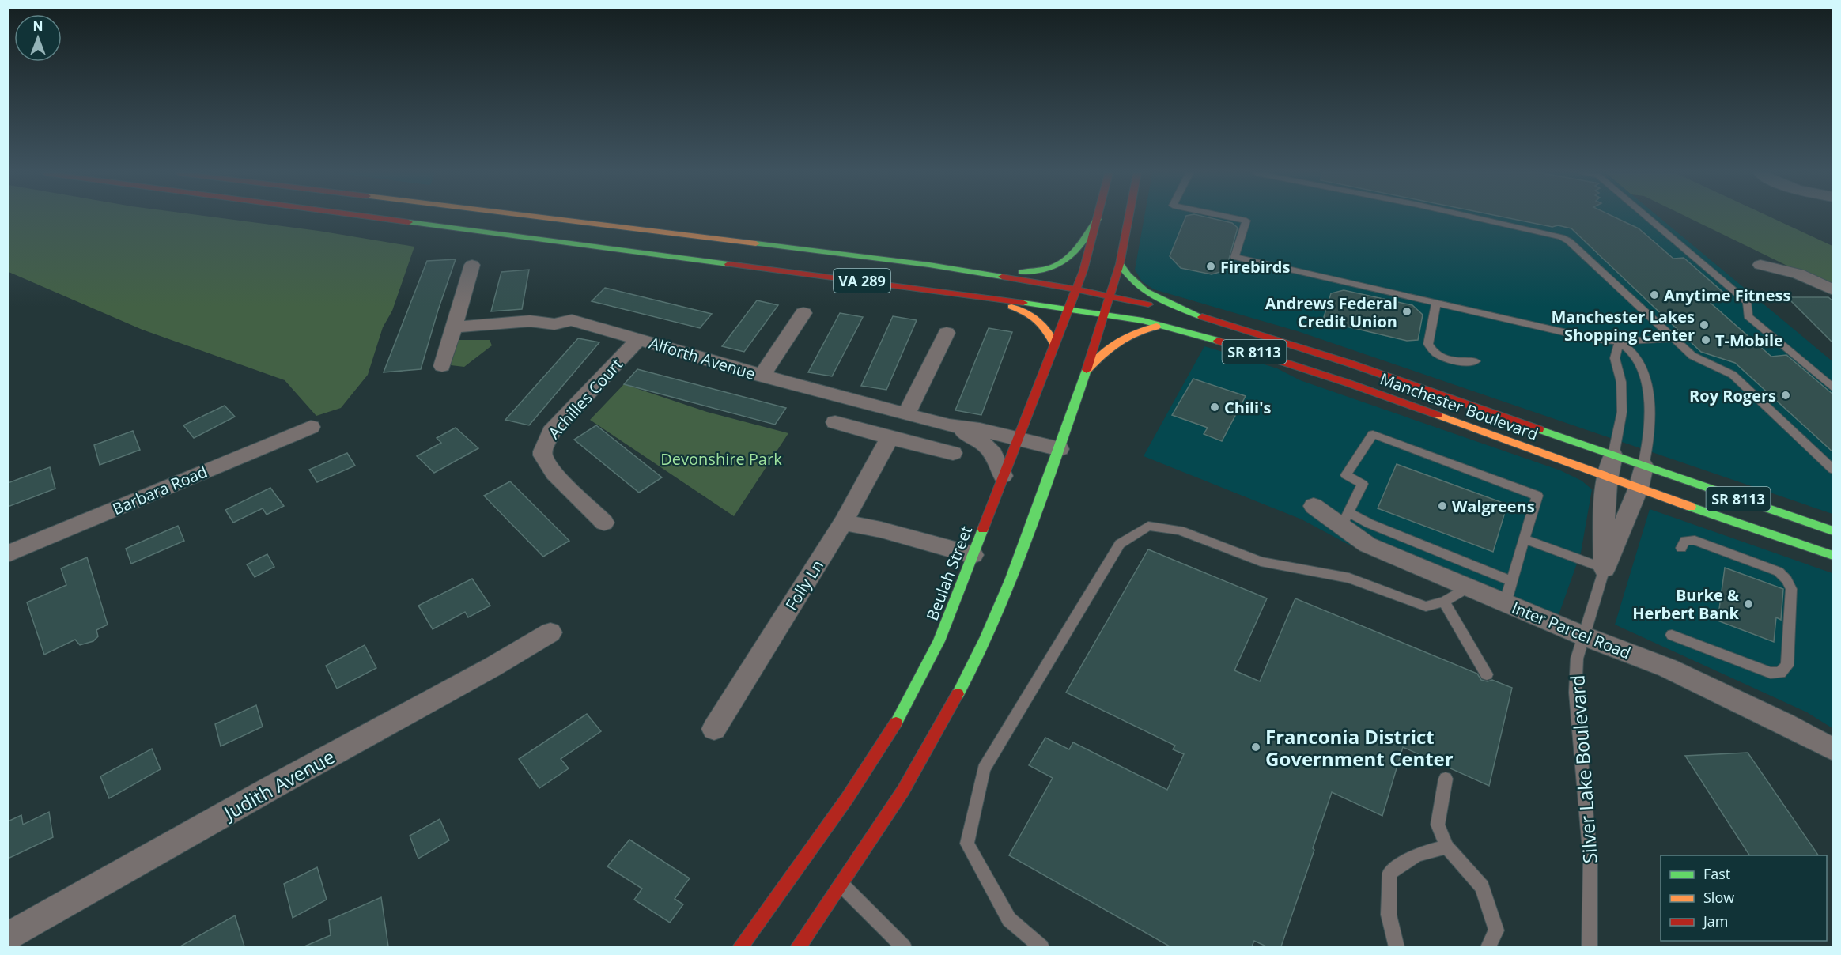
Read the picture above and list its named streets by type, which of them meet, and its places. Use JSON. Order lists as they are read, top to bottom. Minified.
{"streets":{"main road":["VA 289","SR 8113","Manchester Boulevard","Beulah Street"],"street":["Alforth Avenue","Achilles Court","Barbara Road","Folly Ln","Inter Parcel Road","Silver Lake Boulevard","Judith Avenue"]},"crossings":[["VA 289","Manchester Boulevard"],["VA 289","Beulah Street"],["Alforth Avenue","Achilles Court"],["Alforth Avenue","Beulah Street"],["Manchester Boulevard","Beulah Street"],["Manchester Boulevard","Silver Lake Boulevard"],["Inter Parcel Road","Silver Lake Boulevard"]],"parks":["Devonshire Park"],"places":["Firebirds","Anytime Fitness","Andrews Federal Credit Union","Manchester Lakes Shopping Center","T-Mobile","Roy Rogers","Chili's","Walgreens","Burke & Herbert Bank","Franconia District Government Center"],"legend":["Fast","Slow","Jam"],"north":"top"}
